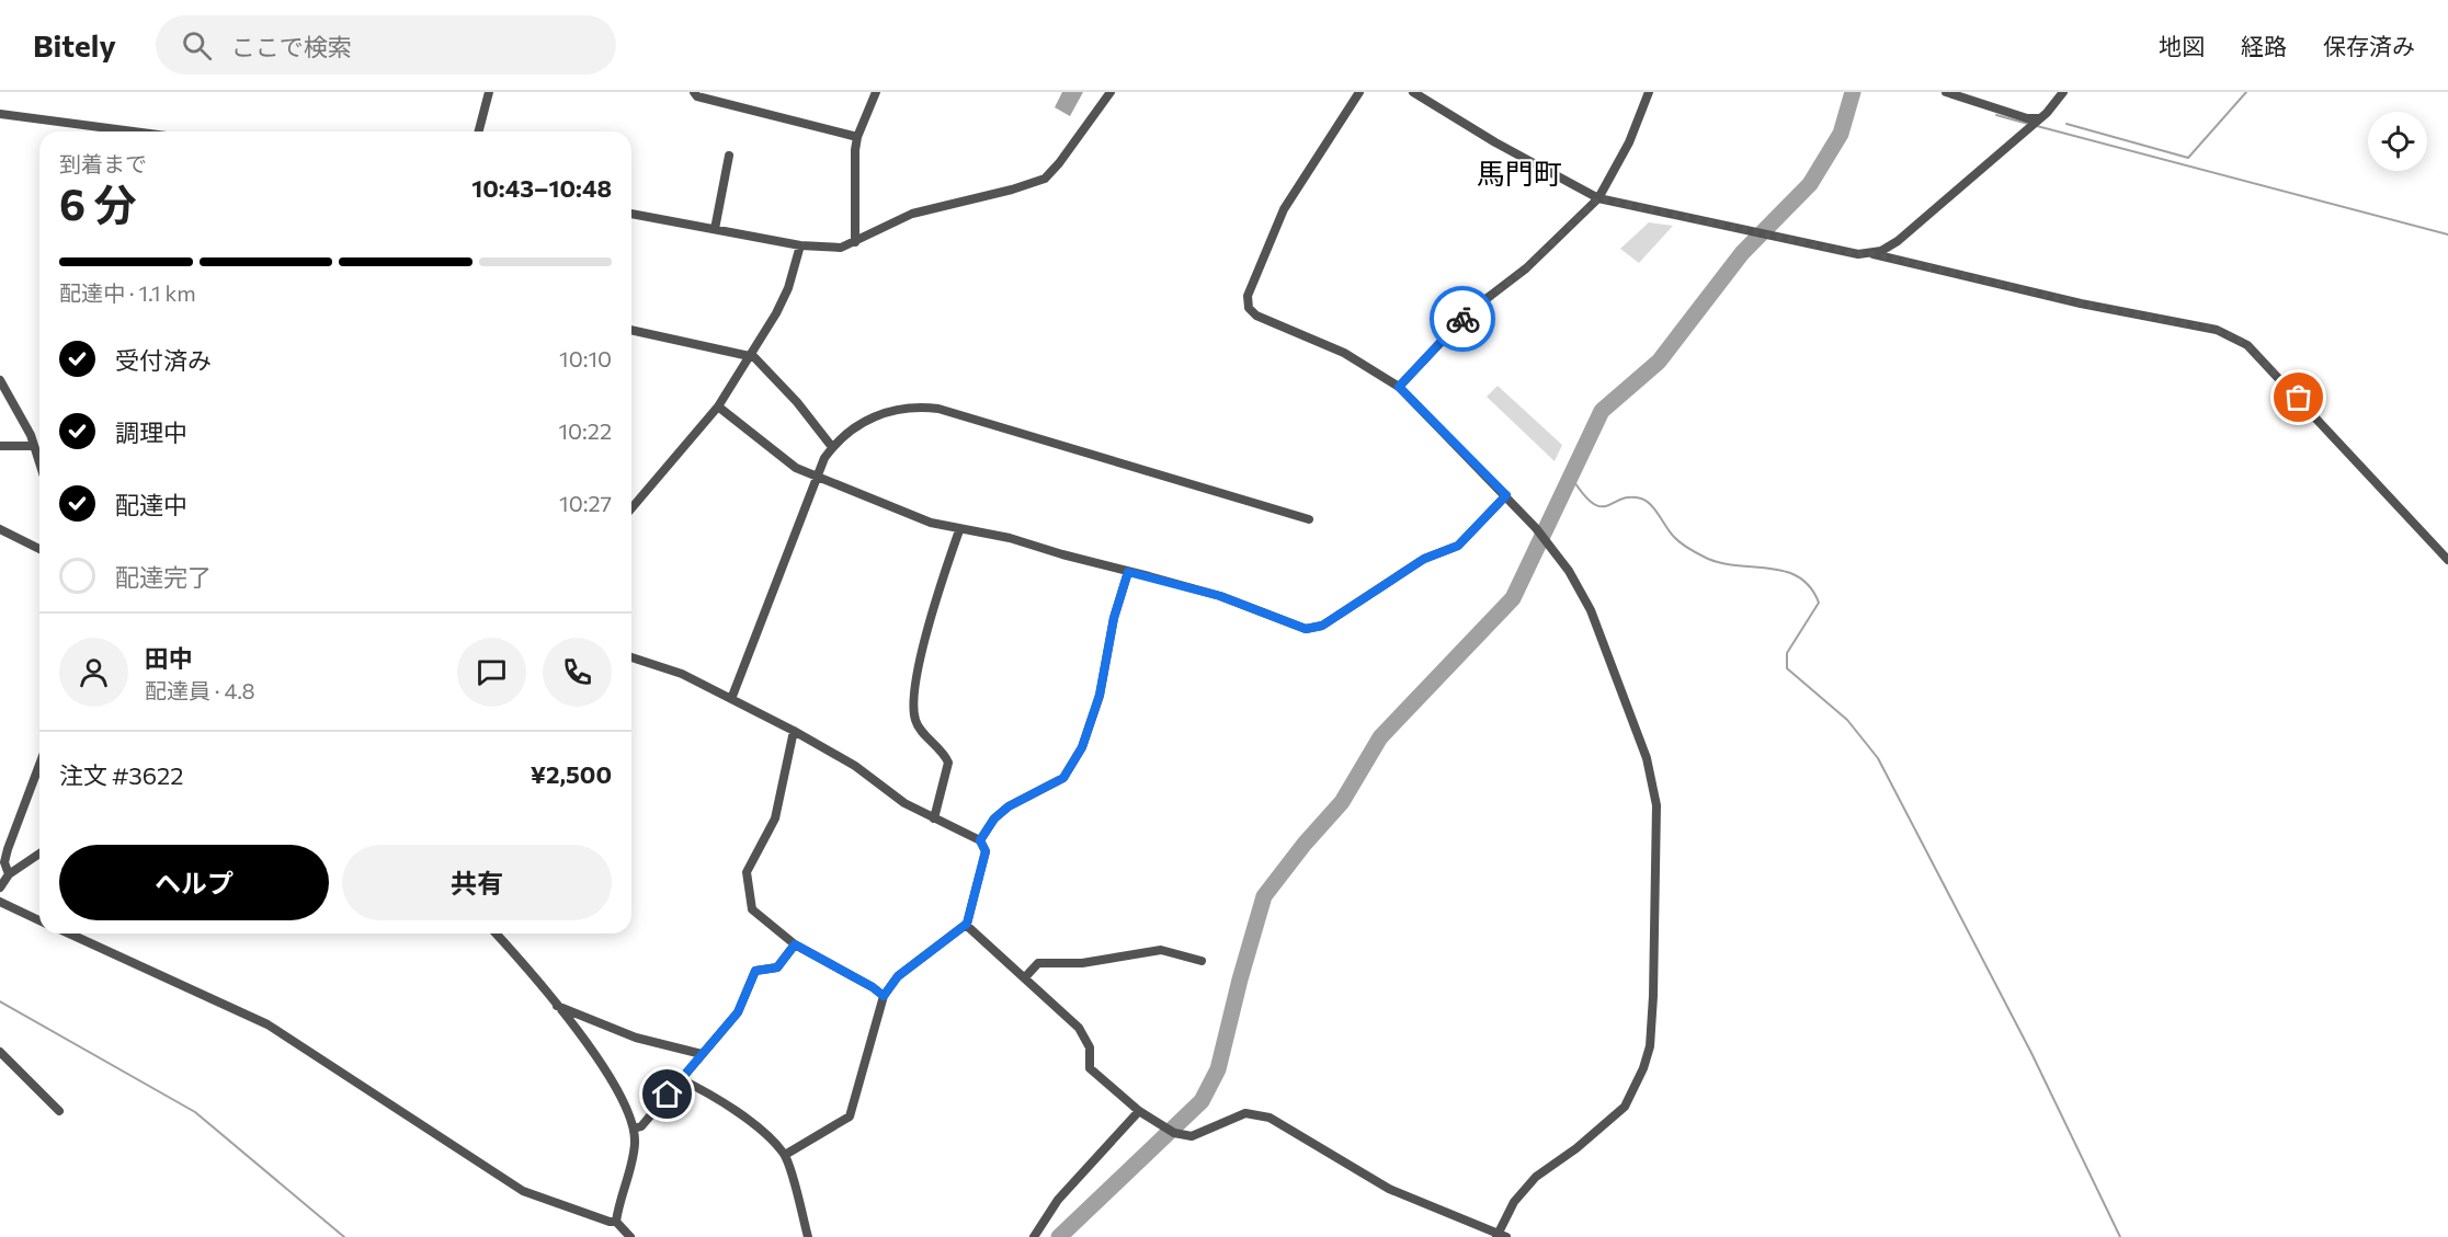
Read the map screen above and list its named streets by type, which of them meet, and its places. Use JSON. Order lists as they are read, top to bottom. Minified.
{"districts":["馬門町"],"page":{"header":"Bitely","search":"ここで検索","nav":["地図","経路","保存済み"],"heading":["6 分","到着まで","10:43–10:48"],"panel":["田中","配達員 · 4.8","注文 #3622","¥2,500"],"bar":"配達中 · 1.1 km","list":[["受付済み","10:10"],["調理中","10:22"],["配達中","10:27"],"配達完了"],"buttons":["ヘルプ","共有"]}}
